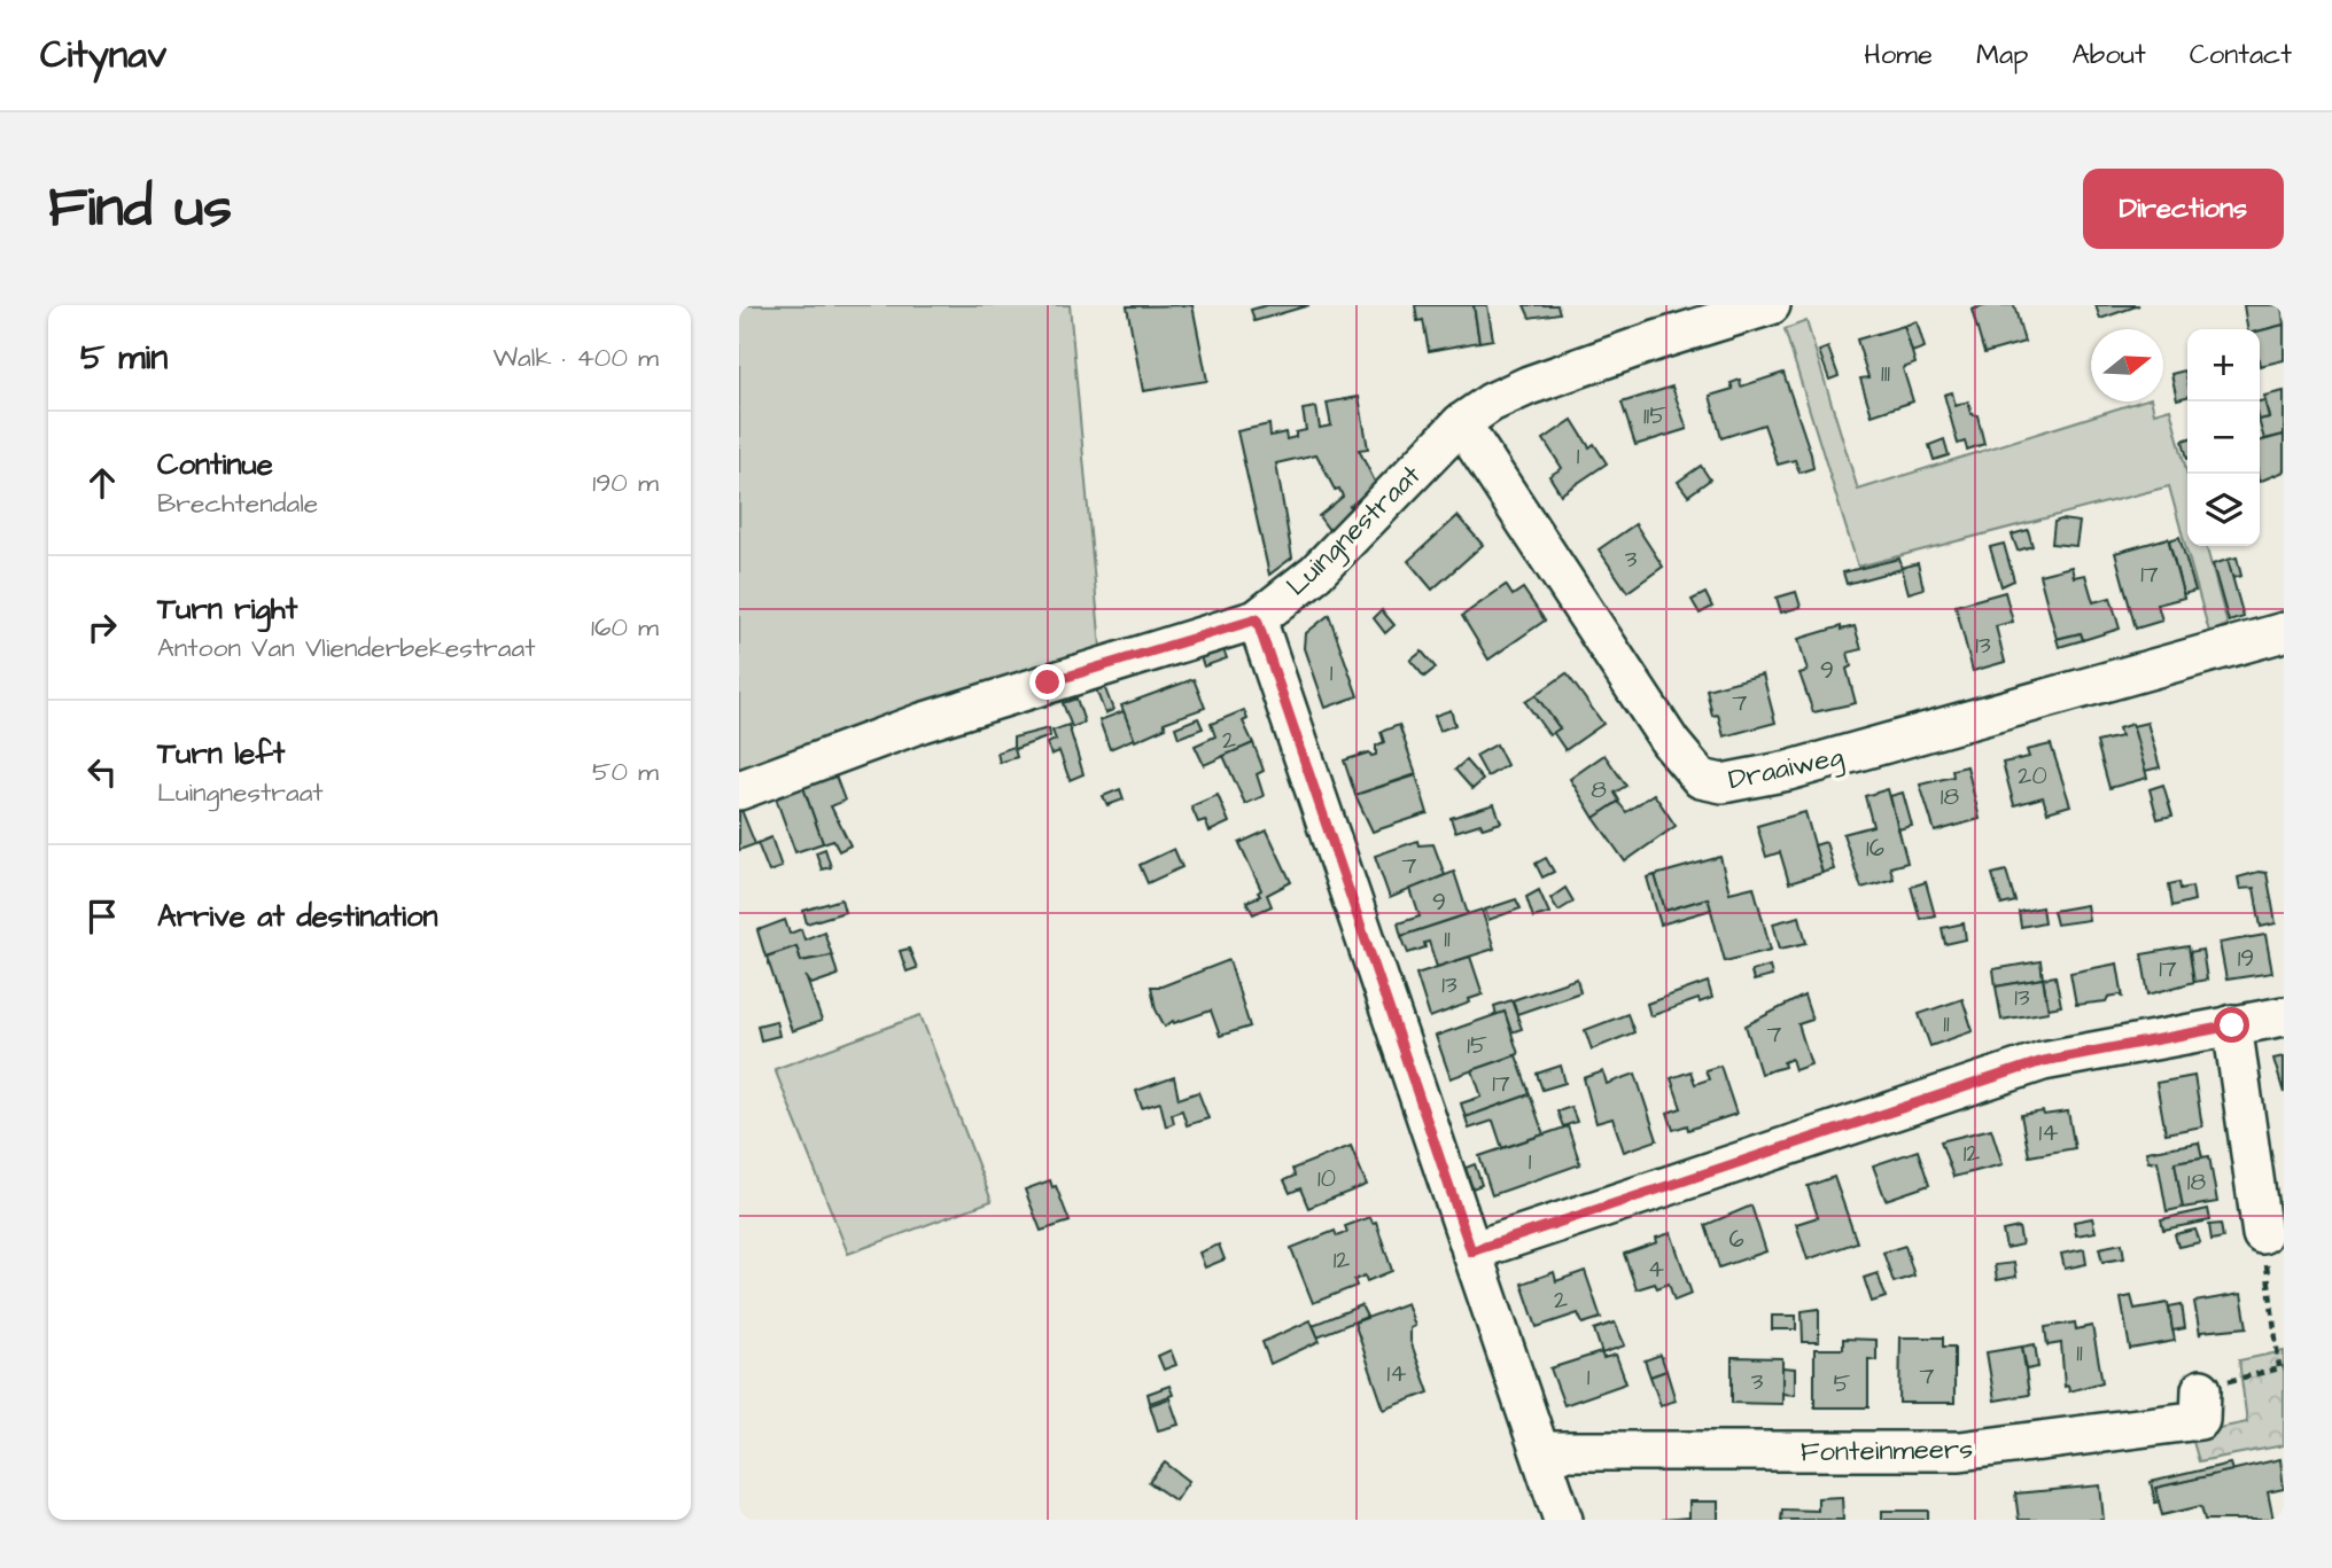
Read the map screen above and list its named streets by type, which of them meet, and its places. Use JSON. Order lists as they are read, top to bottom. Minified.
{"streets":{"street":["Luingnestraat","Draaiweg","Fonteinmeers"]},"crossings":[["Luingnestraat","Draaiweg"]],"house_numbers":["111","115","1","3","17","13","9","1","7","2","20","8","18","16","7","9","11","19","17","13","13","11","7","15","17","14","12","1","10","18","6","12","4","2","11","14","7","1","3","5"],"north":"right","page":{"header":"Citynav","nav":["Home","Map","About","Contact"],"buttons":"Directions","title":"Find us","heading":["5 min","Walk · 400 m"],"map_buttons":["+","−"],"list":[["Continue","Brechtendale","190 m"],["Turn right","Antoon Van Vlienderbekestraat","160 m"],["Turn left","Luingnestraat","50 m"],"Arrive at destination"]}}
